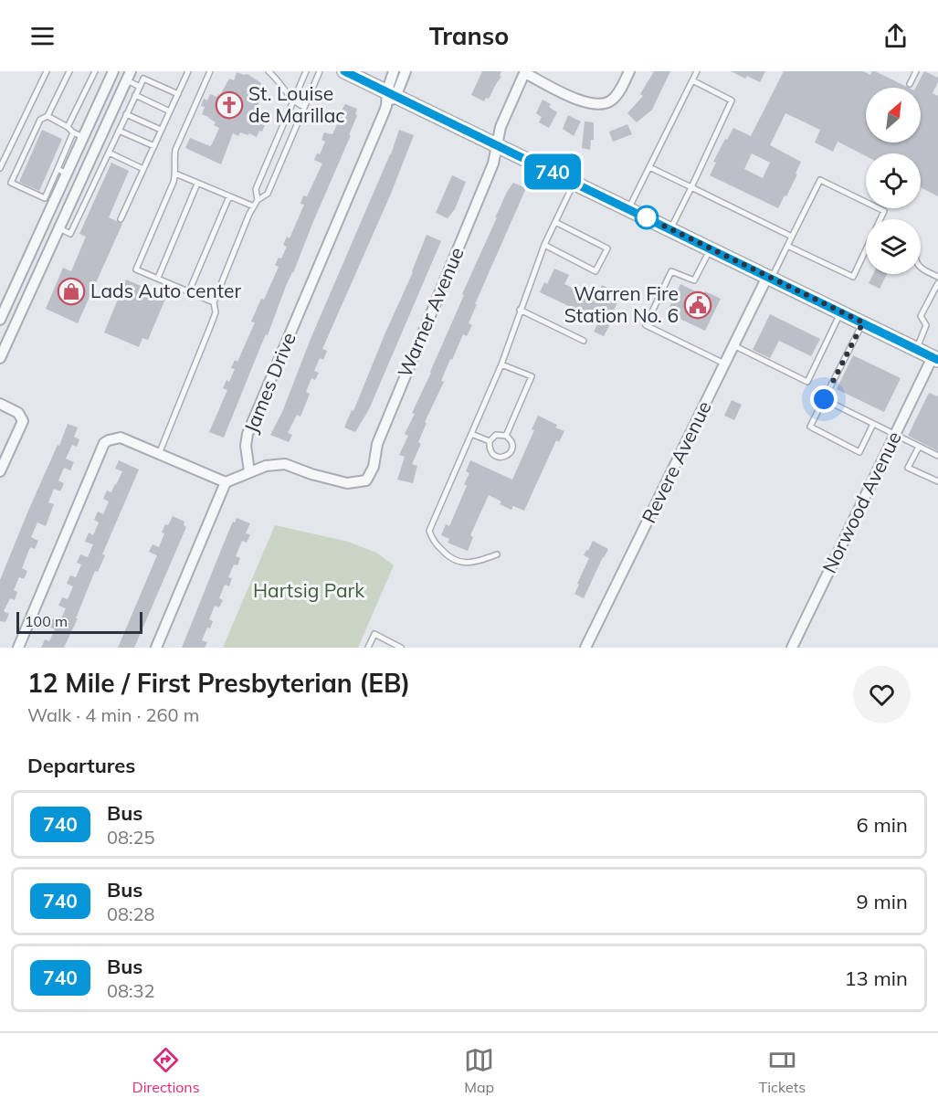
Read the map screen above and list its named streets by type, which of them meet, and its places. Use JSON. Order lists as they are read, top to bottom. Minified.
{"streets":{"street":["Warner Avenue","James Drive","Revere Avenue","Norwood Avenue"]},"crossings":[["Warner Avenue","James Drive"]],"parks":["Hartsig Park"],"places":{"church":["St. Louise de Marillac"],"shop":["Lads Auto center"],"public building":["Warren Fire Station No. 6"]},"lines":["bus line 740"],"scale_bar":"100 m","north":"top right","page":{"header":"Transo","on_map":"740","scale":"100 m","heading":[["12 Mile / First Presbyterian (EB)","Walk · 4 min · 260 m"],"Departures"],"list":[{"mark":"740","name":"Bus","note":"08:25","value":"6 min"},{"mark":"740","name":"Bus","note":"08:28","value":"9 min"},{"mark":"740","name":"Bus","note":"08:32","value":"13 min"}],"tabs":["Directions","Map","Tickets"]}}
